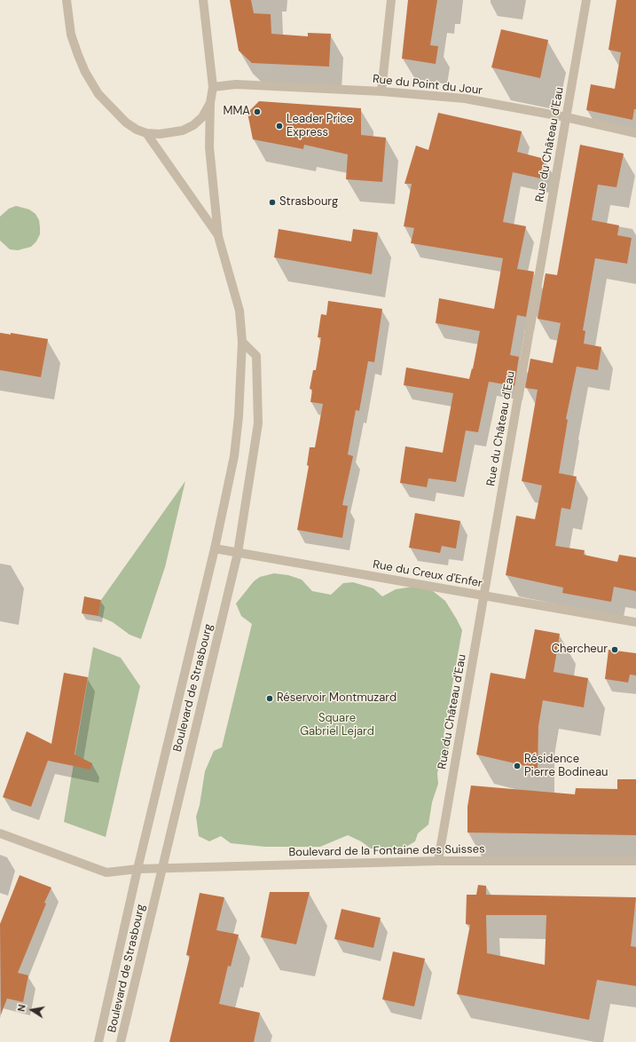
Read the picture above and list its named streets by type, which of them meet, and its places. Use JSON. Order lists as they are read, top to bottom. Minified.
{"streets":{"street":["Rue du Point du Jour","Rue du Château d'Eau","Rue du Creux d'Enfer","Boulevard de Strasbourg","Boulevard de la Fontaine des Suisses"]},"crossings":[["Rue du Point du Jour","Rue du Château d'Eau"],["Rue du Château d'Eau","Rue du Creux d'Enfer"],["Rue du Château d'Eau","Boulevard de la Fontaine des Suisses"],["Rue du Creux d'Enfer","Boulevard de Strasbourg"],["Boulevard de Strasbourg","Boulevard de la Fontaine des Suisses"]],"parks":["Square Gabriel Lejard"],"places":["MMA","Leader Price Express","Strasbourg","Chercheur","Réservoir Montmuzard","Résidence Pierre Bodineau"],"north":"left"}
